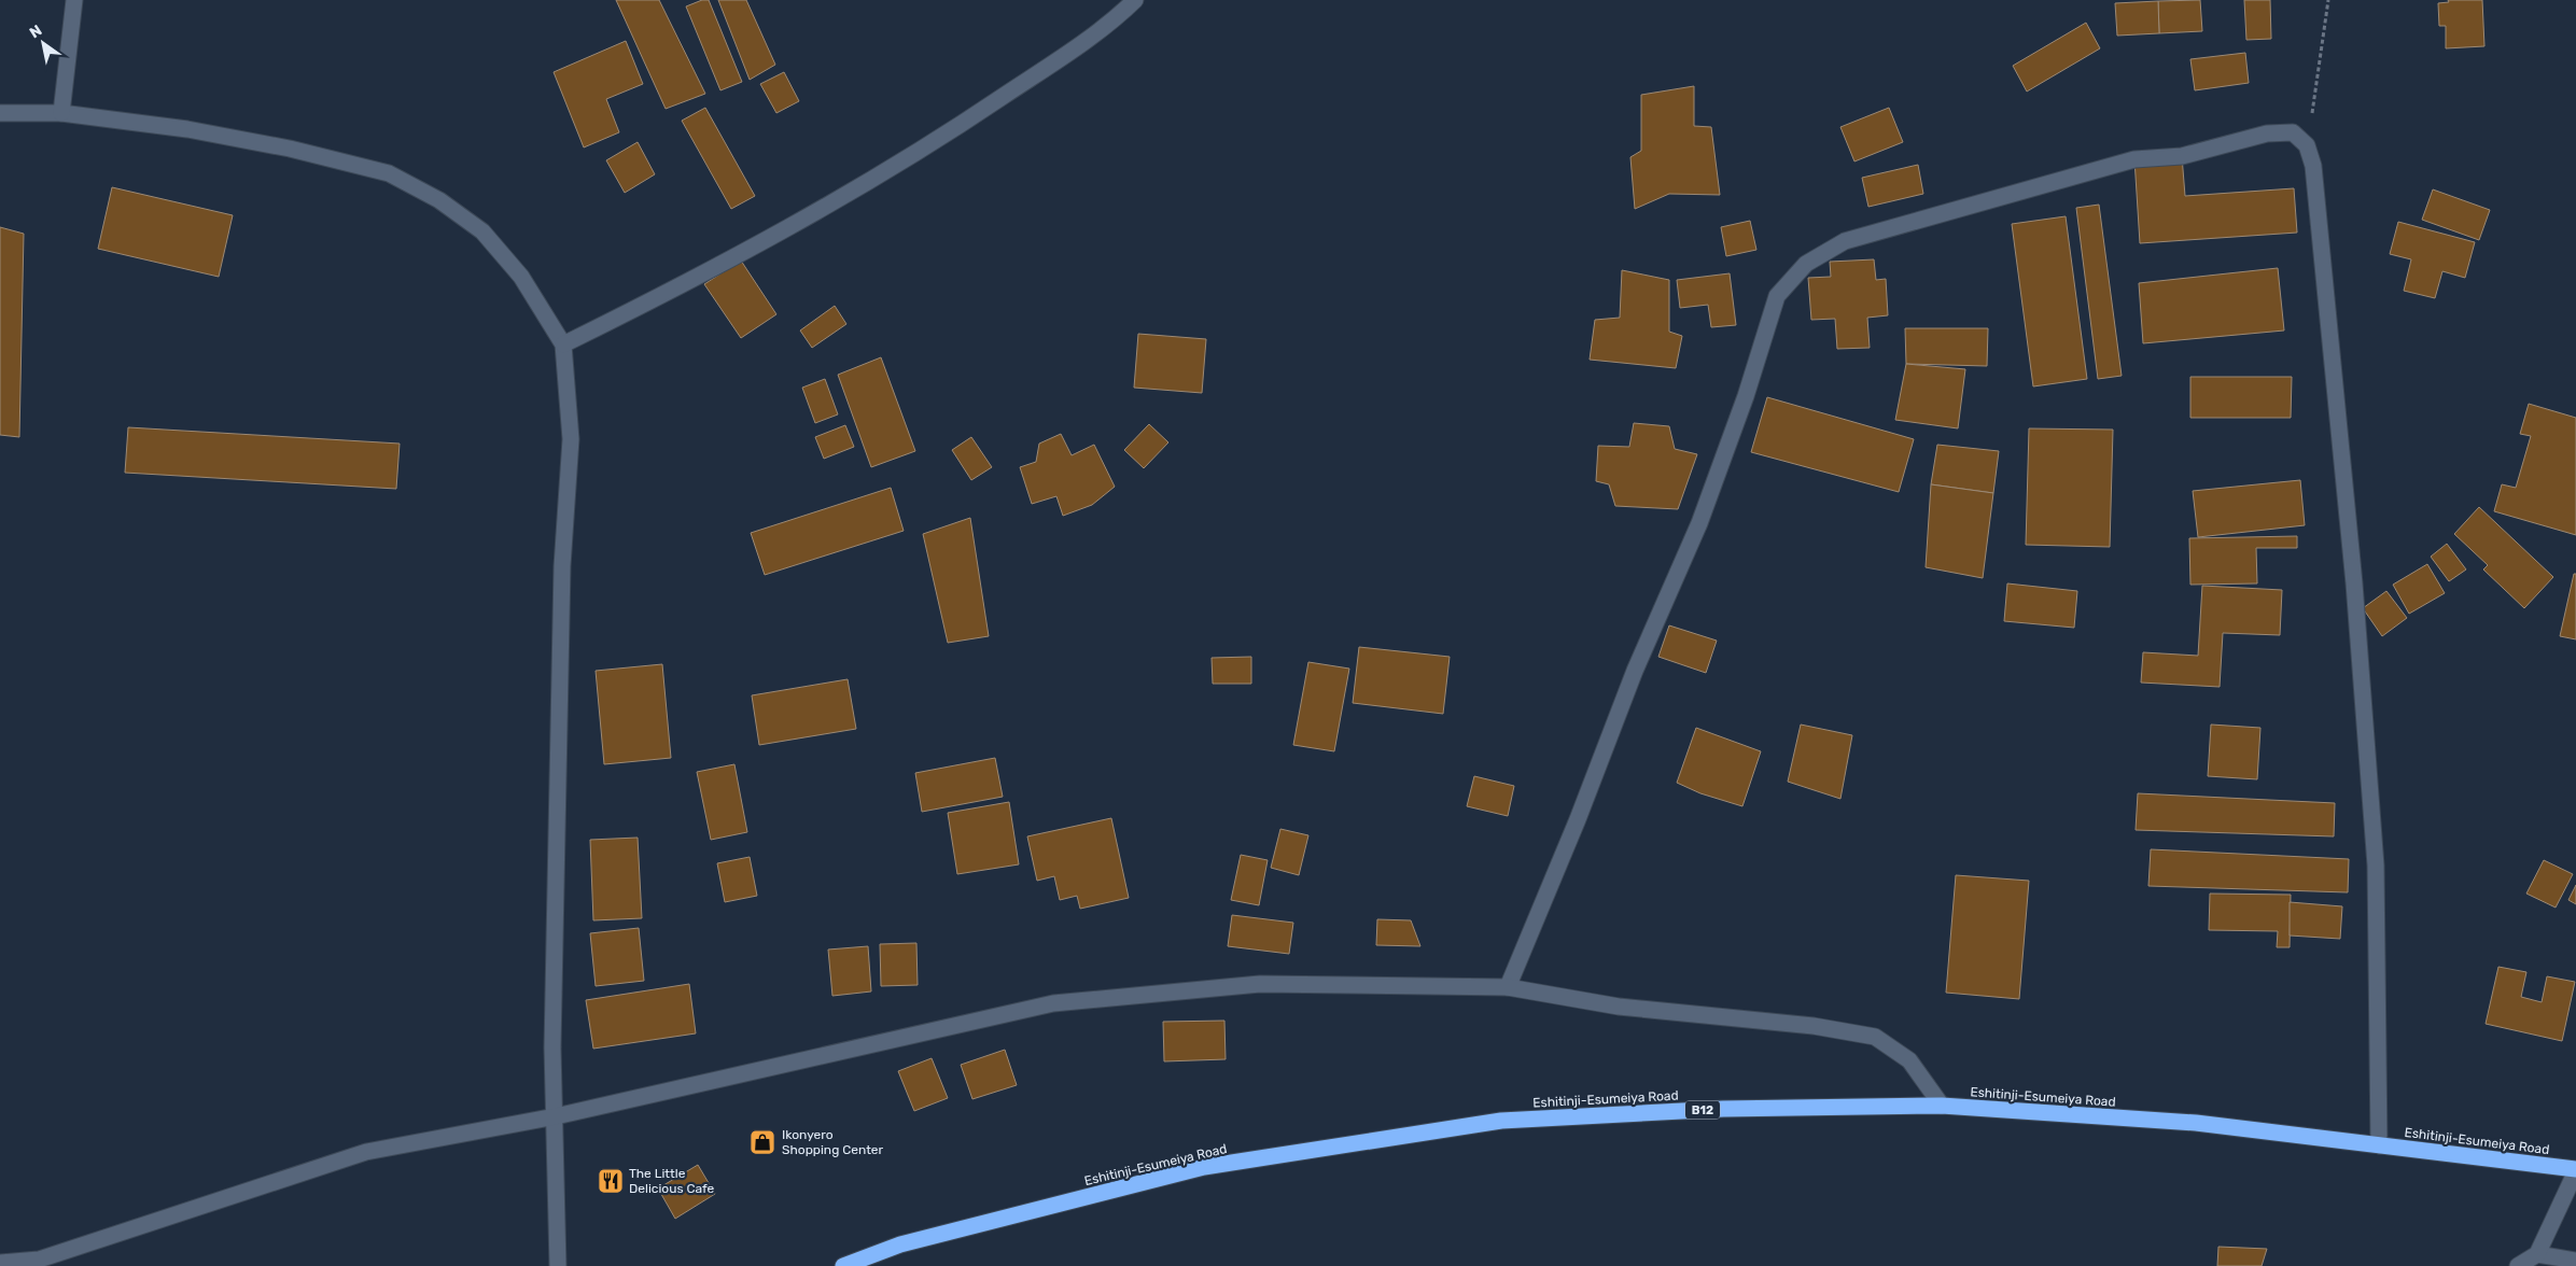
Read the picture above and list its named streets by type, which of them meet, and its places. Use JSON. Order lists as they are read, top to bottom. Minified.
{"streets":{"highway":["Eshitinji-Esumeiya Road","B12"]},"places":{"shop":["Ikonyero Shopping Center"],"restaurant":["The Little Delicious Cafe"]},"north":"top left"}
